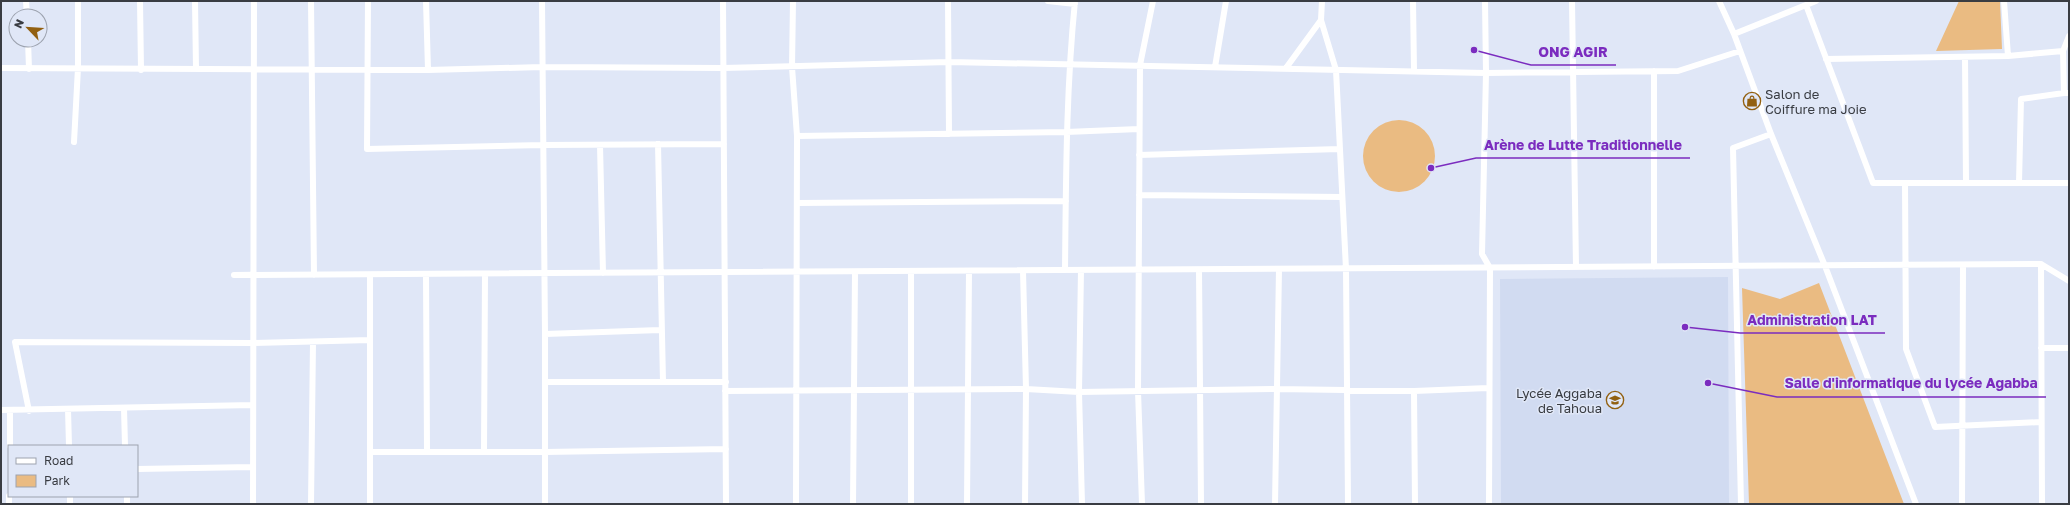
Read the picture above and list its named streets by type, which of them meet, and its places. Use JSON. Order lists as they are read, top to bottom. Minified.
{"places":{"other":["ONG AGIR","Arène de Lutte Traditionnelle","Administration LAT","Salle d'informatique du lycée Agabba"],"shop":["Salon de Coiffure ma Joie"],"school or university":["Lycée Aggaba de Tahoua"]},"legend":["Road","Park"],"north":"top left"}
